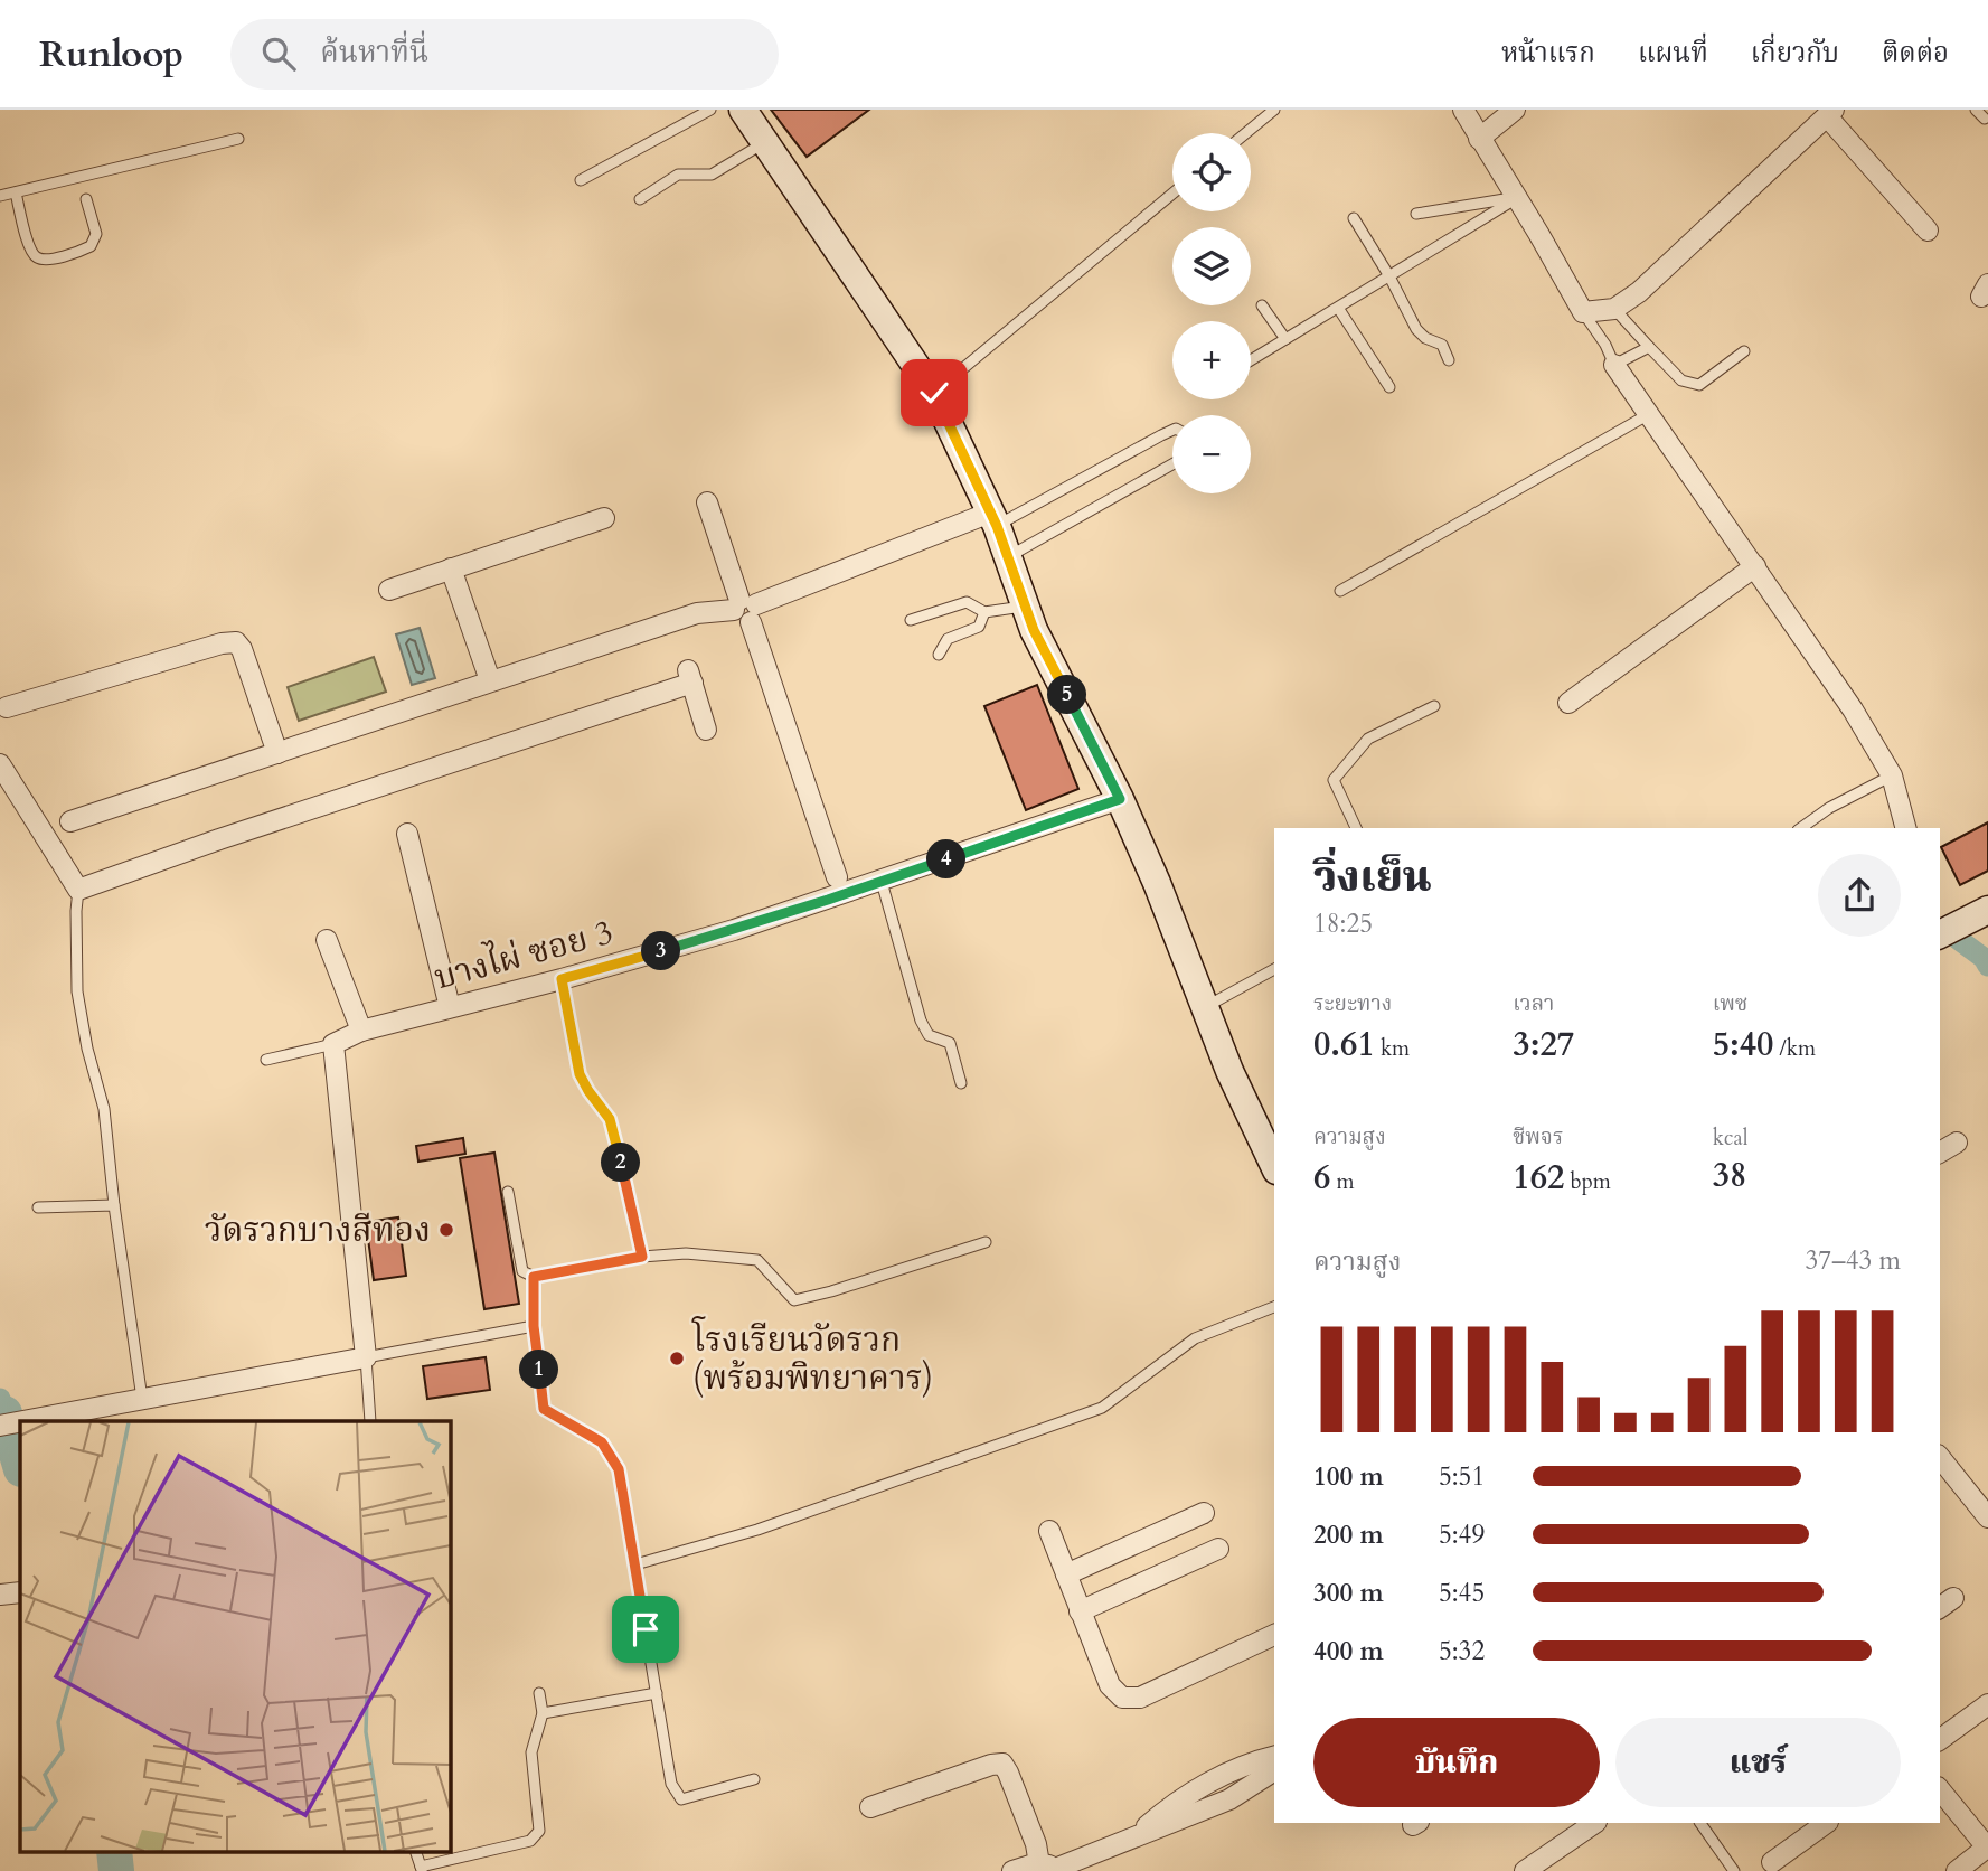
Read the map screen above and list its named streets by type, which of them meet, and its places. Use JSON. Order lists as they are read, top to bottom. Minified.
{"streets":{"street":["บางไผ่ ซอย 3"]},"places":["วัดรวกบางสีทอง","โรงเรียนวัดรวก (พร้อมพิทยาคาร)"],"page":{"header":"Runloop","search":"ค้นหาที่นี่","nav":["หน้าแรก","แผนที่","เกี่ยวกับ","ติดต่อ"],"map_buttons":["+","−"],"pins":["5","4","3","2","1"],"heading":["วิ่งเย็น","18:25"],"stats":[["ระยะทาง","0.61 km"],["เวลา","3:27"],["เพซ","5:40 /km"],["ความสูง","6 m"],["ชีพจร","162 bpm"],["kcal","38"]],"chart":["ความสูง","37–43 m"],"list":[{"name":"100 m","note":"5:51"},{"name":"200 m","note":"5:49"},{"name":"300 m","note":"5:45"},{"name":"400 m","note":"5:32"}],"buttons":["บันทึก","แชร์"]}}
